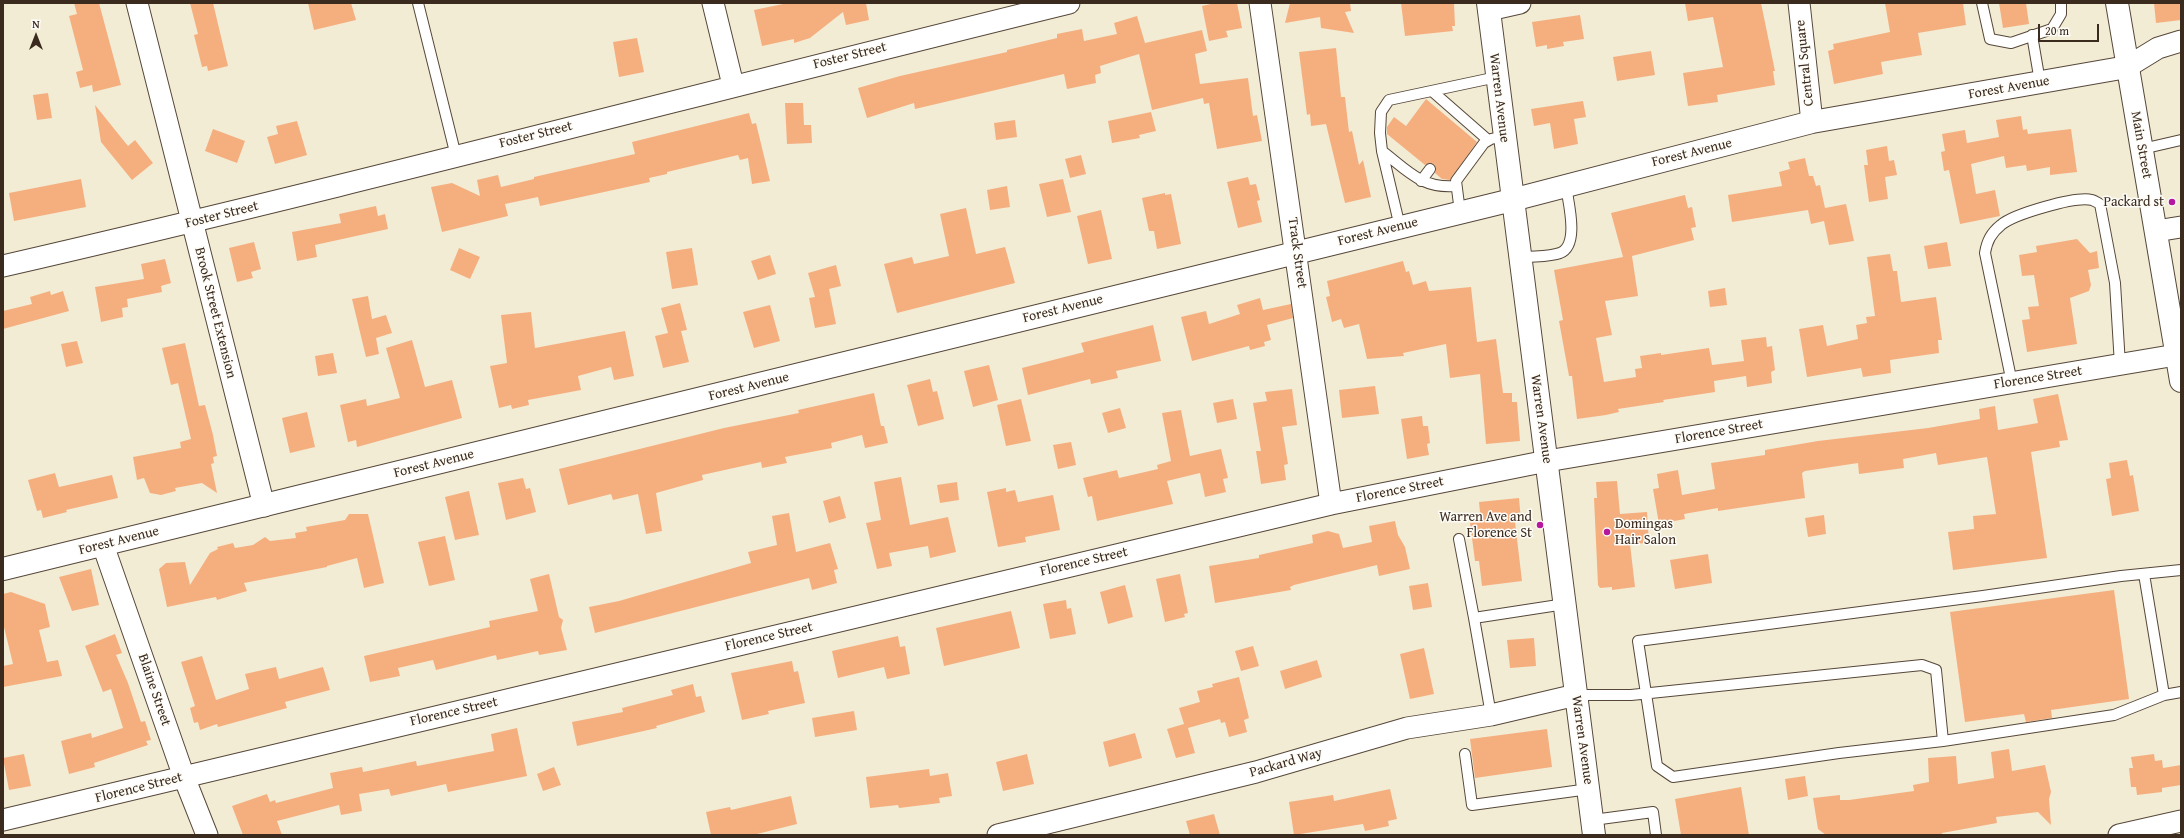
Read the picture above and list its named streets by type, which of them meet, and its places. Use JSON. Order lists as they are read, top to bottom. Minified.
{"streets":{"street":["Foster Street","Central Square","Forest Avenue","Warren Avenue","Main Street","Track Street","Brook Street Extension","Florence Street","Blaine Street","Packard Way"]},"crossings":[["Foster Street","Brook Street Extension"],["Central Square","Forest Avenue"],["Forest Avenue","Warren Avenue"],["Forest Avenue","Main Street"],["Forest Avenue","Track Street"],["Forest Avenue","Brook Street Extension"],["Forest Avenue","Blaine Street"],["Warren Avenue","Florence Street"],["Warren Avenue","Packard Way"],["Main Street","Florence Street"],["Track Street","Florence Street"],["Florence Street","Blaine Street"]],"places":["Packard st","Warren Ave and Florence St","Domingas Hair Salon"],"scale_bar":"20 m","north":"top"}
